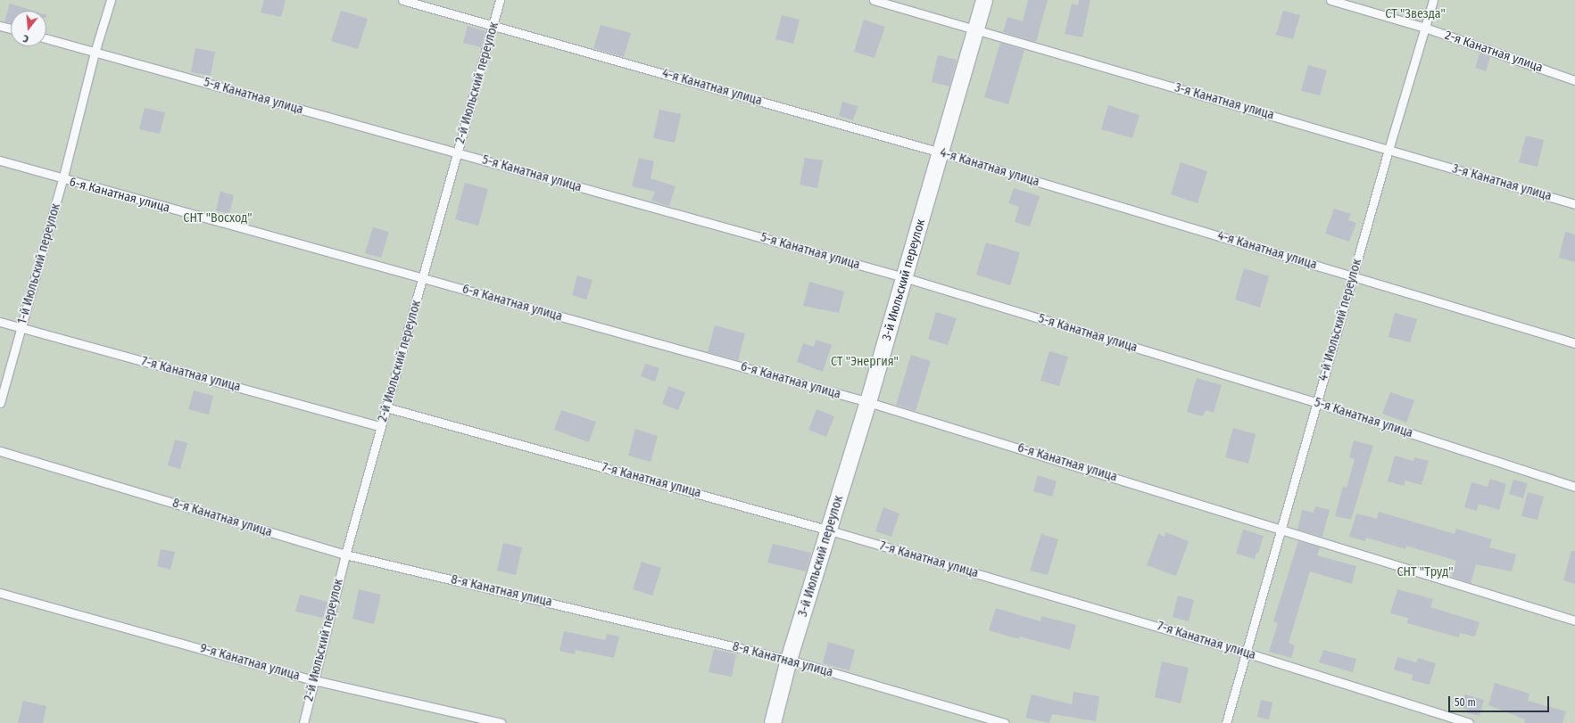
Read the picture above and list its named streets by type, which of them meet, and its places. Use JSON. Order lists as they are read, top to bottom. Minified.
{"streets":{"street":["3-й Июльский переулок"],"lane":["2-я Канатная улица","2-й Июльский переулок","4-я Канатная улица","5-я Канатная улица","3-я Канатная улица","6-я Канатная улица","1-й Июльский переулок","4-й Июльский переулок","7-я Канатная улица","8-я Канатная улица","9-я Канатная улица"]},"crossings":[["2-я Канатная улица","4-й Июльский переулок"],["2-й Июльский переулок","4-я Канатная улица"],["2-й Июльский переулок","5-я Канатная улица"],["2-й Июльский переулок","6-я Канатная улица"],["2-й Июльский переулок","7-я Канатная улица"],["2-й Июльский переулок","8-я Канатная улица"],["2-й Июльский переулок","9-я Канатная улица"],["4-я Канатная улица","3-й Июльский переулок"],["4-я Канатная улица","4-й Июльский переулок"],["5-я Канатная улица","1-й Июльский переулок"],["5-я Канатная улица","3-й Июльский переулок"],["5-я Канатная улица","4-й Июльский переулок"],["3-я Канатная улица","3-й Июльский переулок"],["3-я Канатная улица","4-й Июльский переулок"],["6-я Канатная улица","1-й Июльский переулок"],["6-я Канатная улица","3-й Июльский переулок"],["6-я Канатная улица","4-й Июльский переулок"],["1-й Июльский переулок","7-я Канатная улица"],["3-й Июльский переулок","7-я Канатная улица"],["3-й Июльский переулок","8-я Канатная улица"],["4-й Июльский переулок","7-я Канатная улица"]],"parks":["СТ \"Звезда\"","СНТ \"Восход\"","СТ \"Энергия\"","СНТ \"Труд\""],"scale_bar":"50 m","north":"bottom"}
